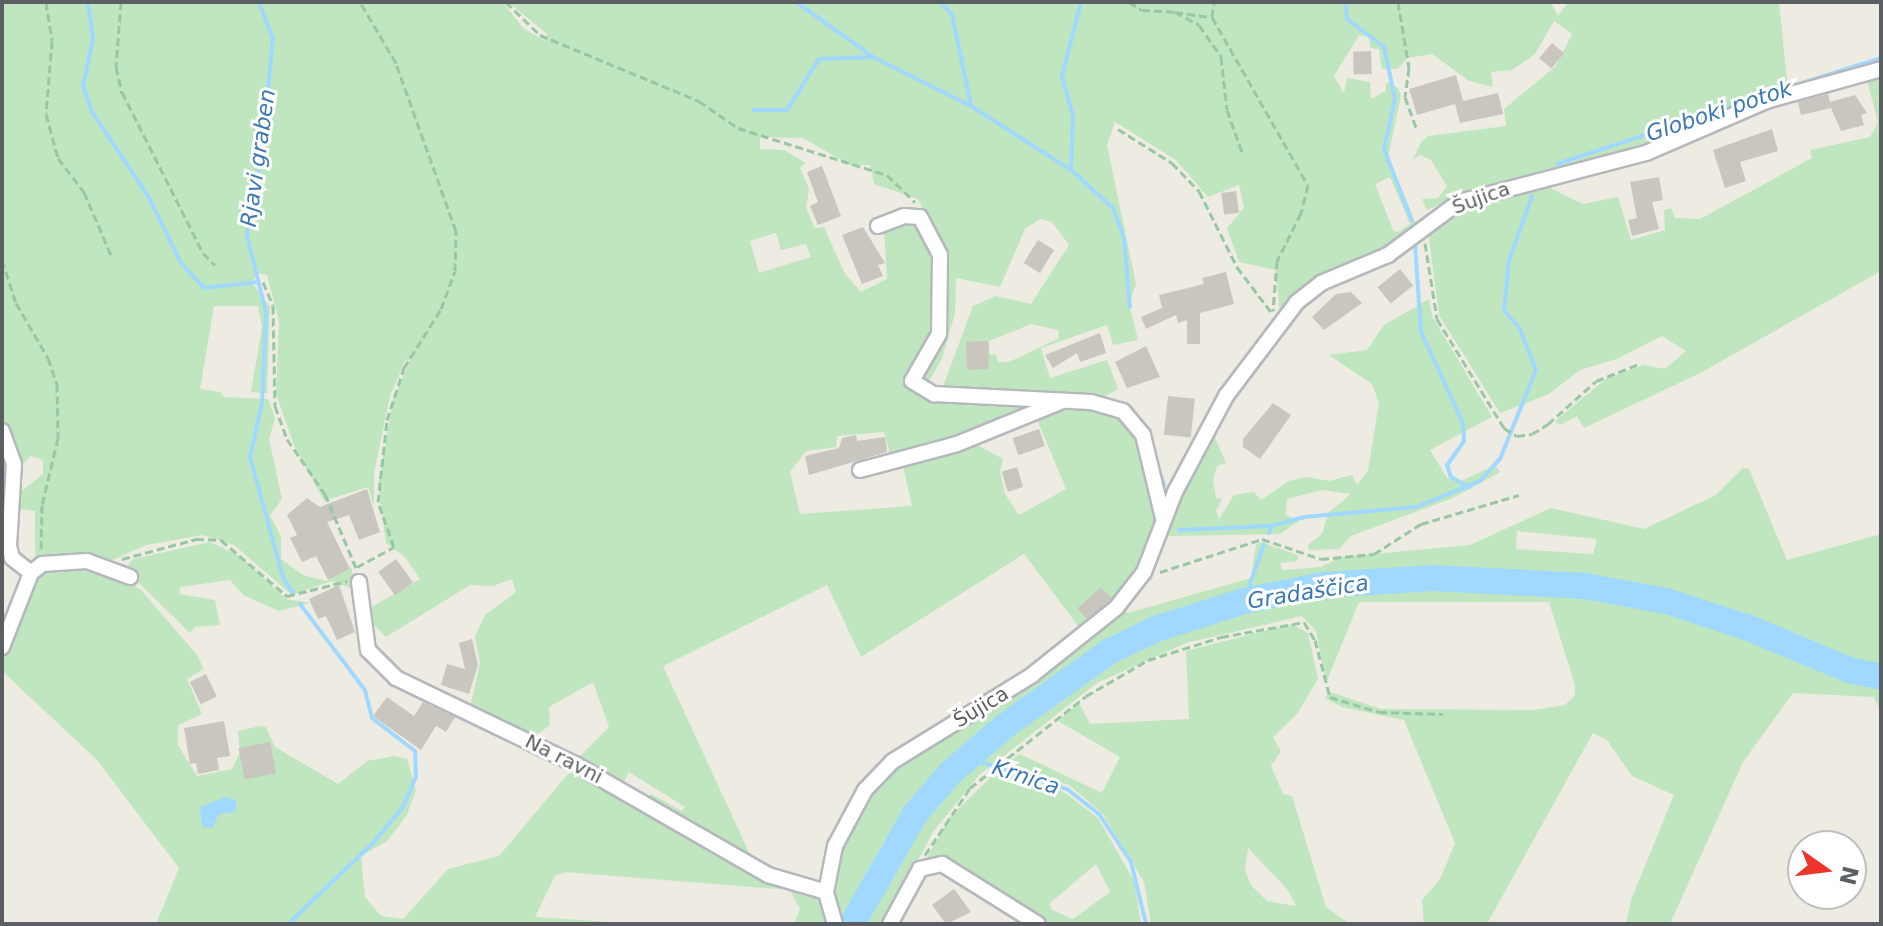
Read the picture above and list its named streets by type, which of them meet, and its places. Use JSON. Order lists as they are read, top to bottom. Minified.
{"streets":{"street":["Šujica","Na ravni"]},"crossings":[["Šujica","Na ravni"]],"water":["Globoki potok","Rjavi graben","Gradaščica","Krnica"],"north":"right"}
